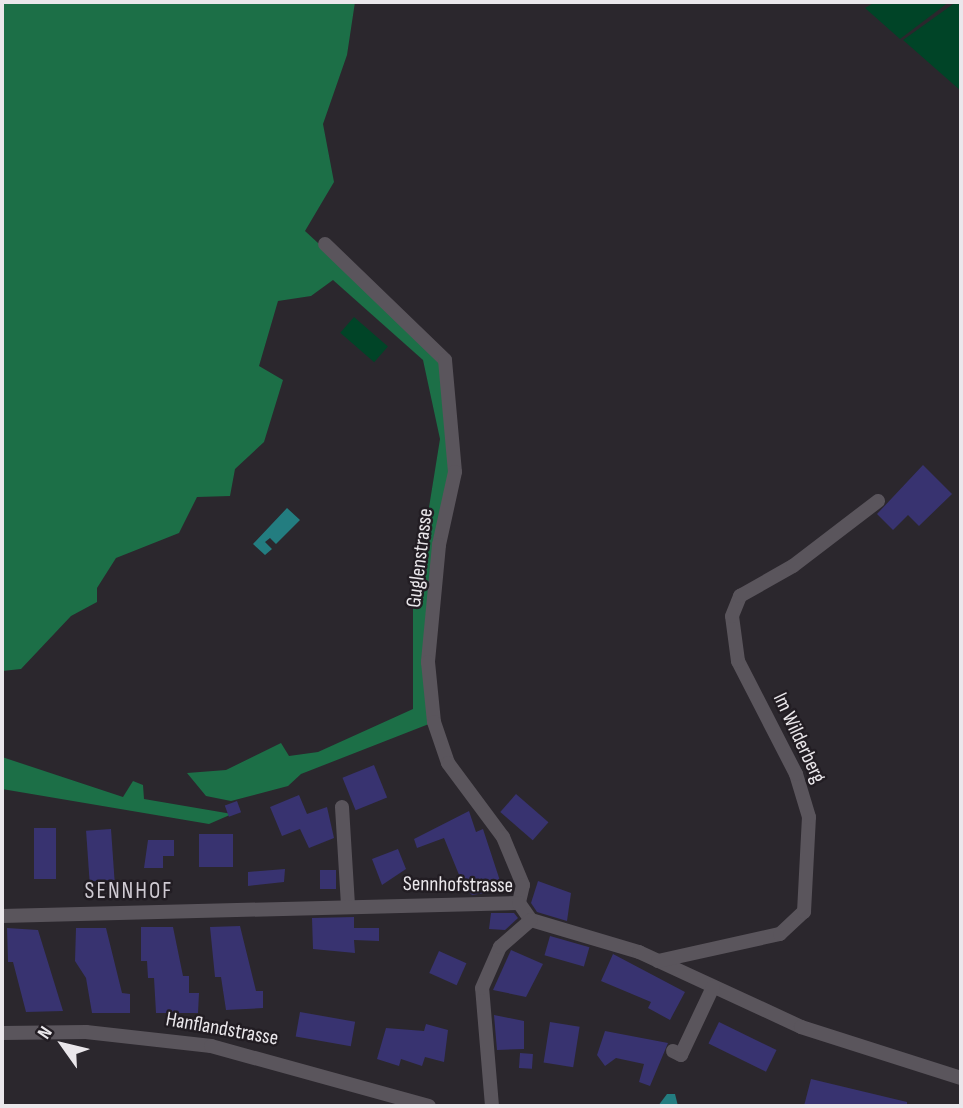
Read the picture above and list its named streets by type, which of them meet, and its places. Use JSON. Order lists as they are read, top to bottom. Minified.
{"streets":{"street":["Guglenstrasse","Im Wilderberg","Sennhofstrasse","Hanflandstrasse"]},"crossings":[["Guglenstrasse","Sennhofstrasse"],["Im Wilderberg","Sennhofstrasse"]],"districts":["SENNHOF"],"north":"top left"}
